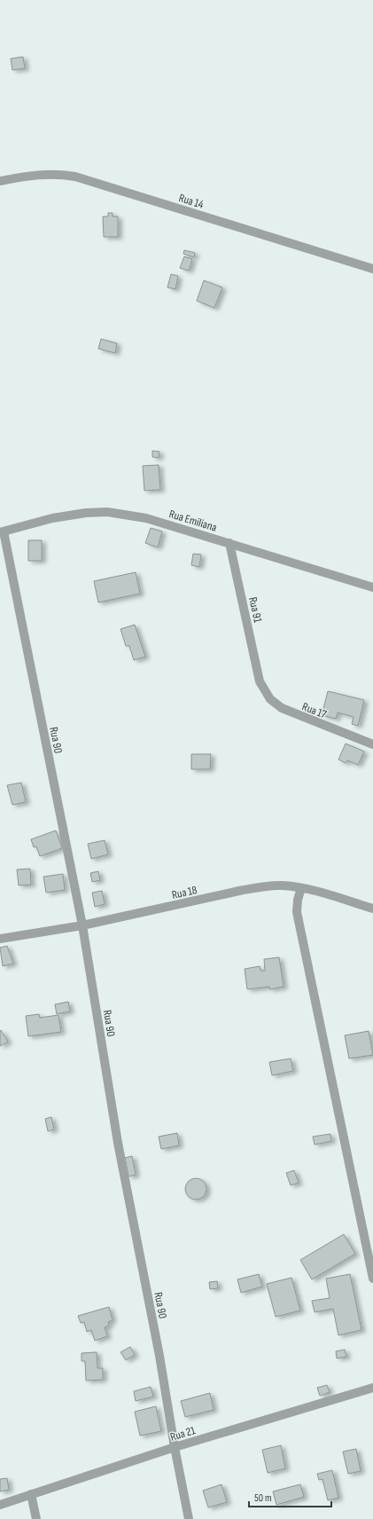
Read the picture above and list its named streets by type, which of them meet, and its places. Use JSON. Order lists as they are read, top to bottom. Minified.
{"streets":{"street":["Rua 14","Rua Emiliana","Rua 91","Rua 17","Rua 90","Rua 18","Rua 21"]},"crossings":[["Rua Emiliana","Rua 91"],["Rua Emiliana","Rua 90"],["Rua 91","Rua 17"],["Rua 90","Rua 18"],["Rua 90","Rua 21"]],"scale_bar":"50 m"}
